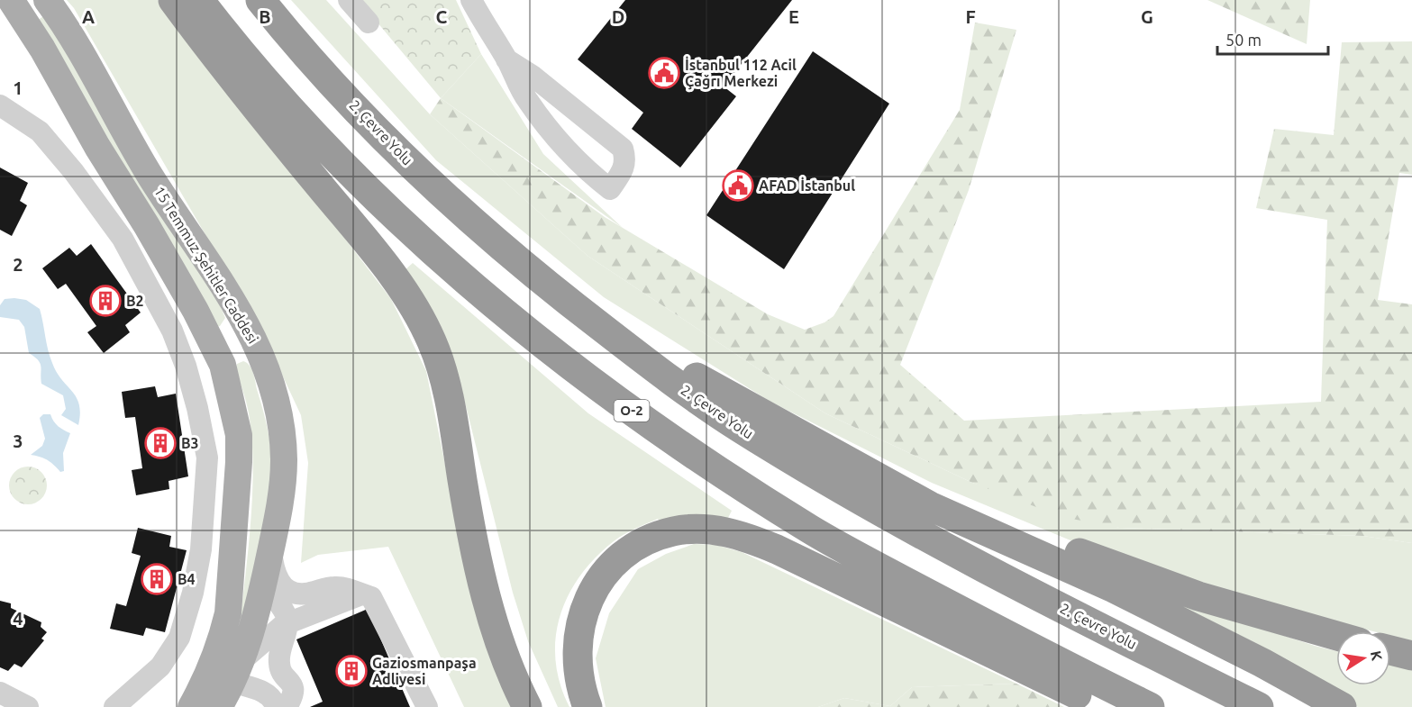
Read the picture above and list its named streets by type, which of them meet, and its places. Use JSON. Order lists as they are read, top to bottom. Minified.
{"streets":{"highway":["2. Çevre Yolu","O-2"],"main road":["15 Temmuz Şehitler Caddesi"]},"places":{"public building":["İstanbul 112 Acil Çağrı Merkezi","AFAD İstanbul"],"building":["B2","B3","B4","Gaziosmanpaşa Adliyesi"]},"scale_bar":"50 m","north":"right","grid":{"columns":["A","B","C","D","E","F","G"],"rows":["1","2","3","4"]}}
